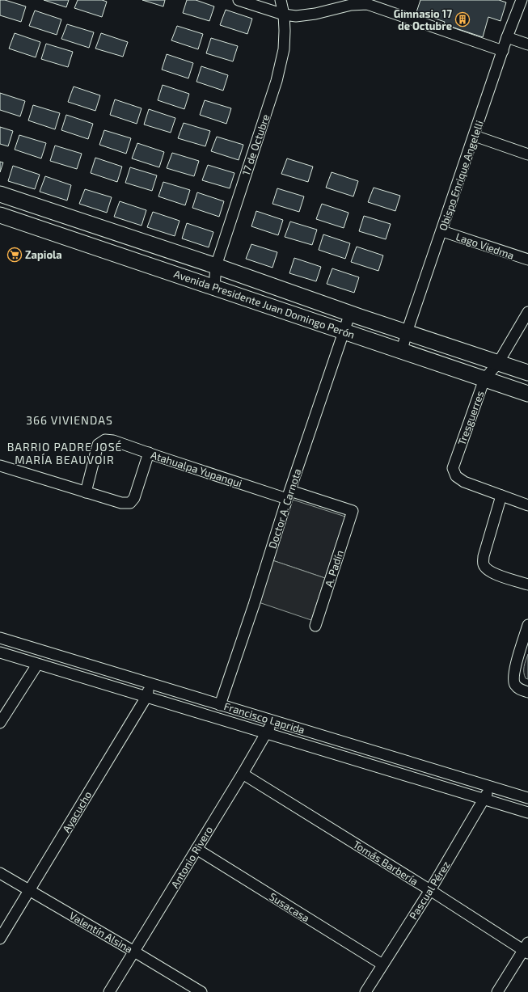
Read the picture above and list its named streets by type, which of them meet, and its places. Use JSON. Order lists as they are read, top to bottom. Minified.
{"streets":{"main road":["Avenida Presidente Juan Domingo Perón"],"street":["17 de Octubre","Obispo Enrique Angelelli","Lago Viedma","Tresguerres","Atahualpa Yupanqui","Doctor A. Carnota","A. Padín","Francisco Laprida","Ayacucho","Antonio Rivero","Tomás Barbería","Pascual Pérez","Susacasa","Valentín Alsina"]},"crossings":[["17 de Octubre","Avenida Presidente Juan Domingo Perón"],["Obispo Enrique Angelelli","Lago Viedma"],["Obispo Enrique Angelelli","Avenida Presidente Juan Domingo Perón"],["Avenida Presidente Juan Domingo Perón","Tresguerres"],["Avenida Presidente Juan Domingo Perón","Doctor A. Carnota"],["Atahualpa Yupanqui","Doctor A. Carnota"],["Atahualpa Yupanqui","A. Padín"],["Doctor A. Carnota","Francisco Laprida"],["Francisco Laprida","Ayacucho"],["Francisco Laprida","Antonio Rivero"],["Francisco Laprida","Pascual Pérez"],["Ayacucho","Valentín Alsina"],["Antonio Rivero","Tomás Barbería"],["Antonio Rivero","Susacasa"],["Antonio Rivero","Valentín Alsina"],["Tomás Barbería","Pascual Pérez"],["Pascual Pérez","Susacasa"]],"districts":["366 VIVIENDAS","BARRIO PADRE JOSÉ MARÍA BEAUVOIR"],"places":{"building":["Gimnasio 17 de Octubre"],"supermarket":["Zapiola"]}}
